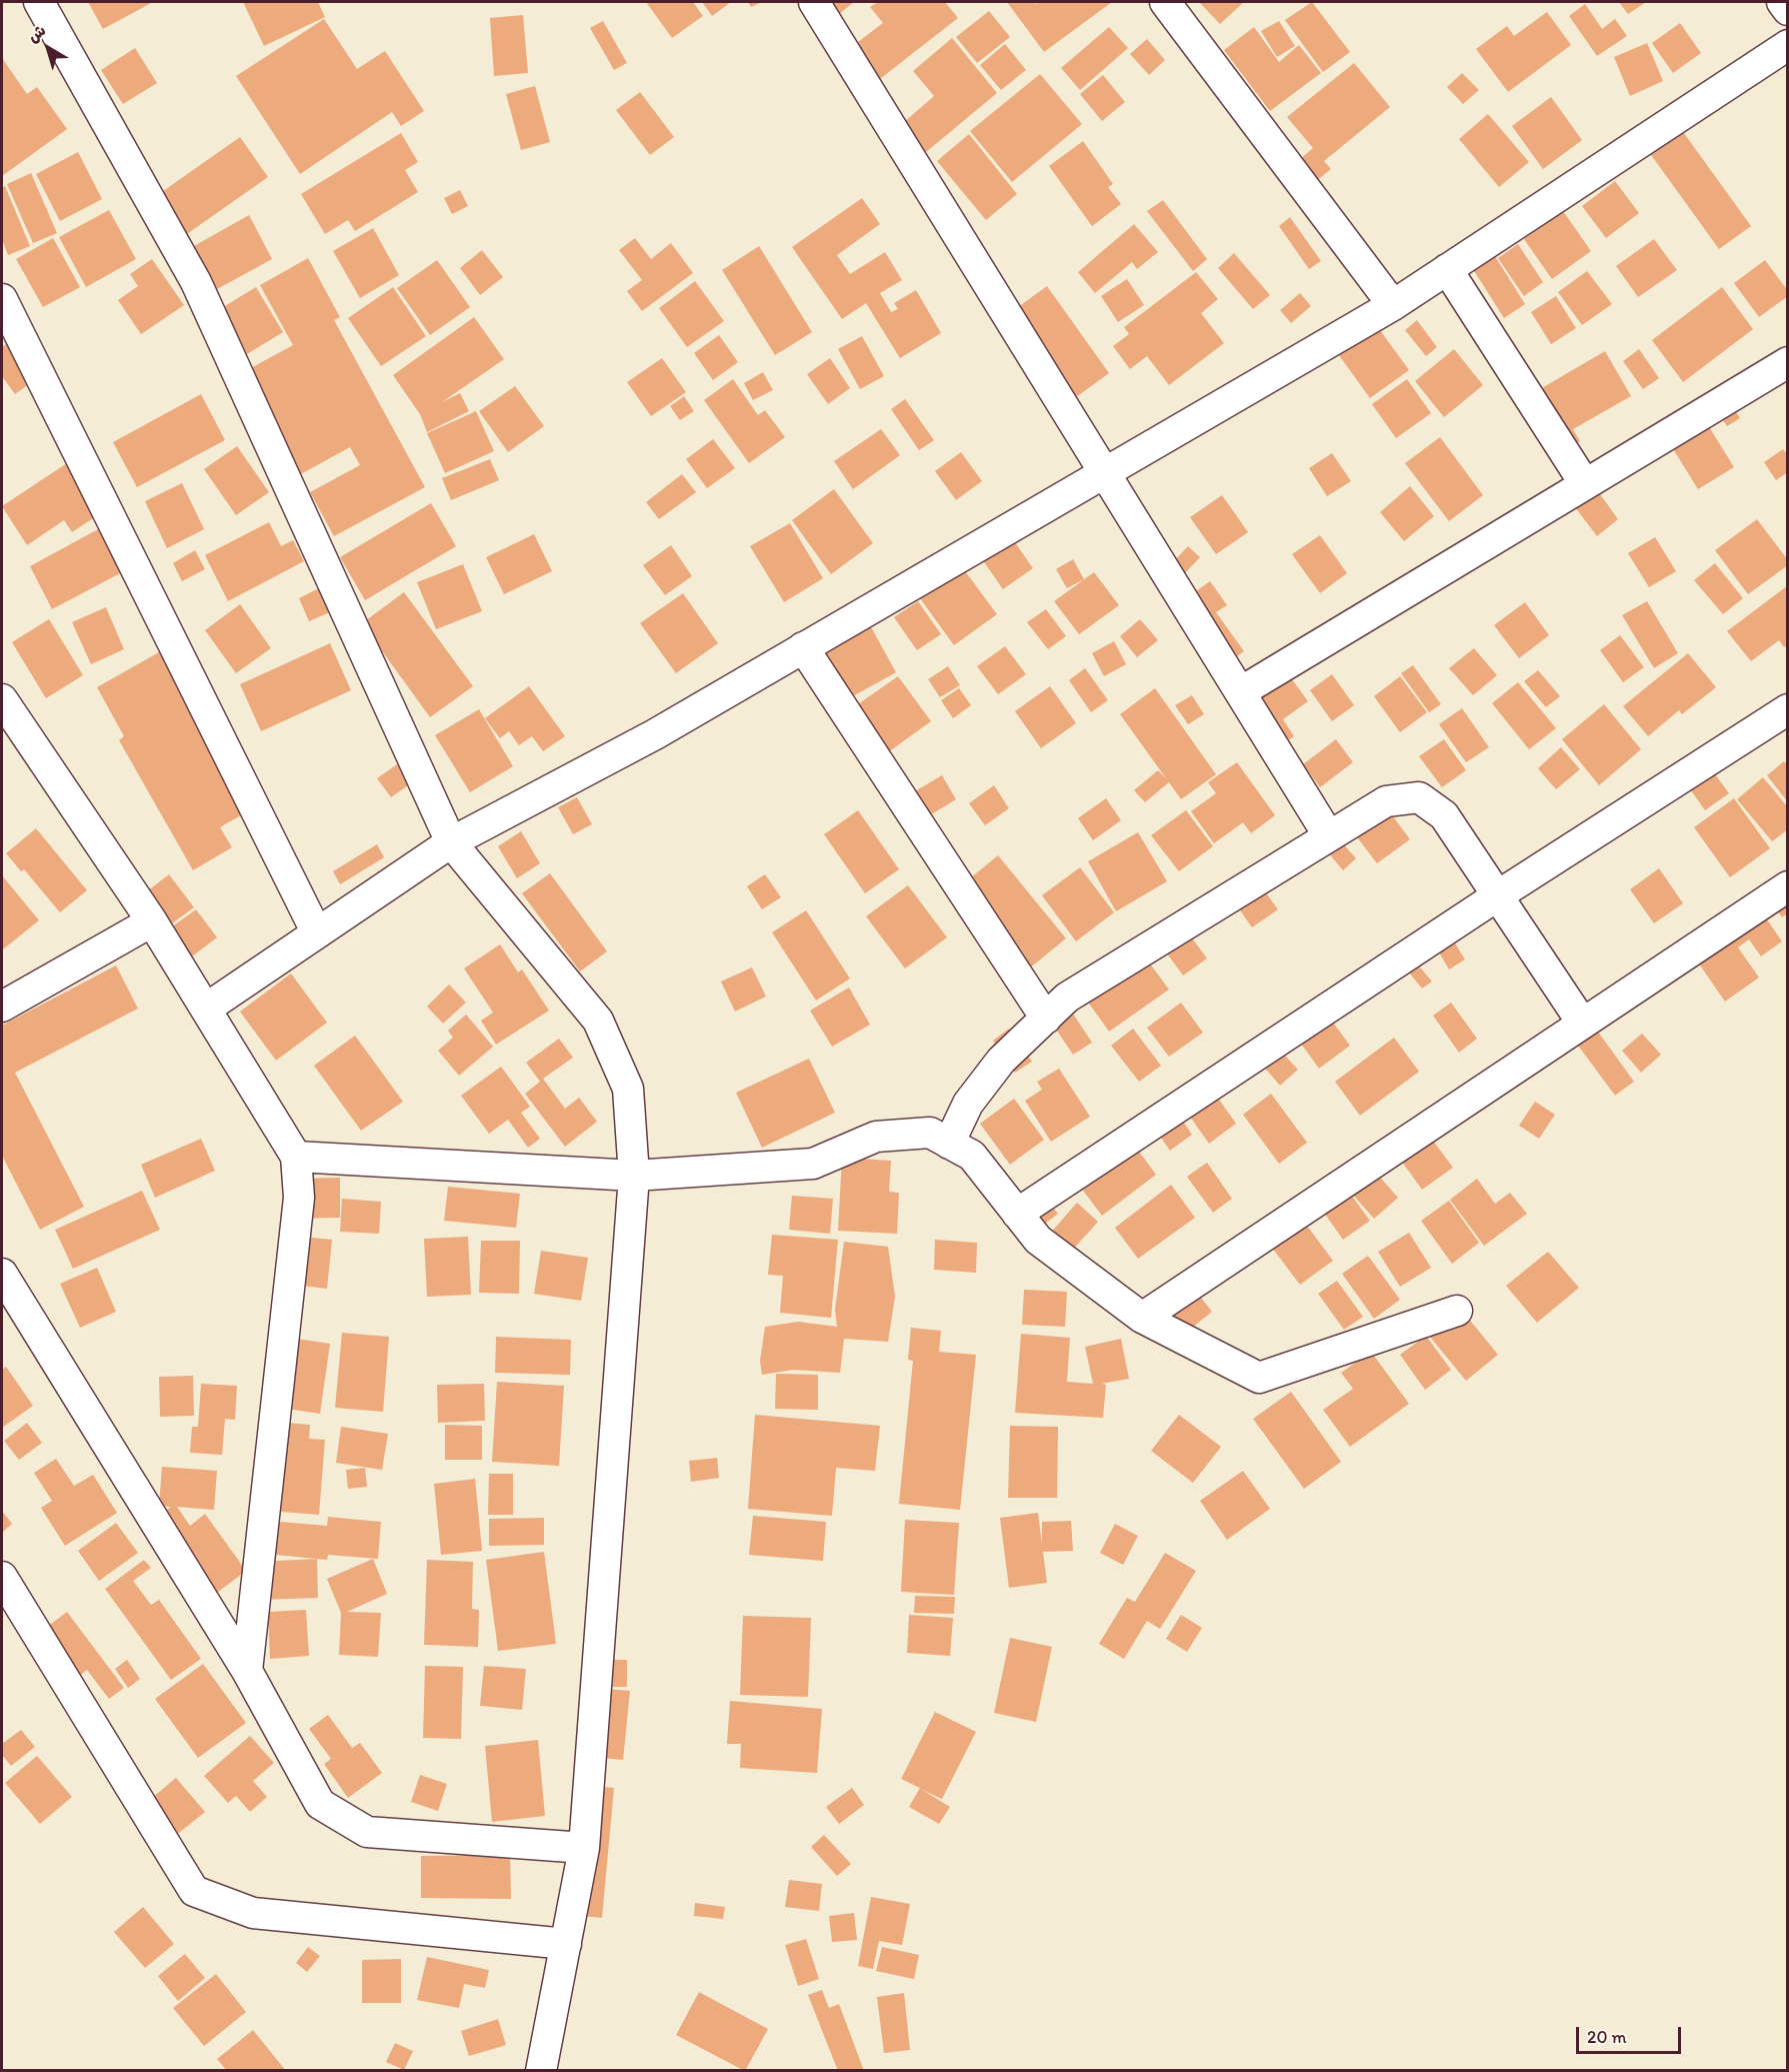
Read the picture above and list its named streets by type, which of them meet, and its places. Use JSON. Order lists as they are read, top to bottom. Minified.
{"scale_bar":"20 m","north":"top left"}
